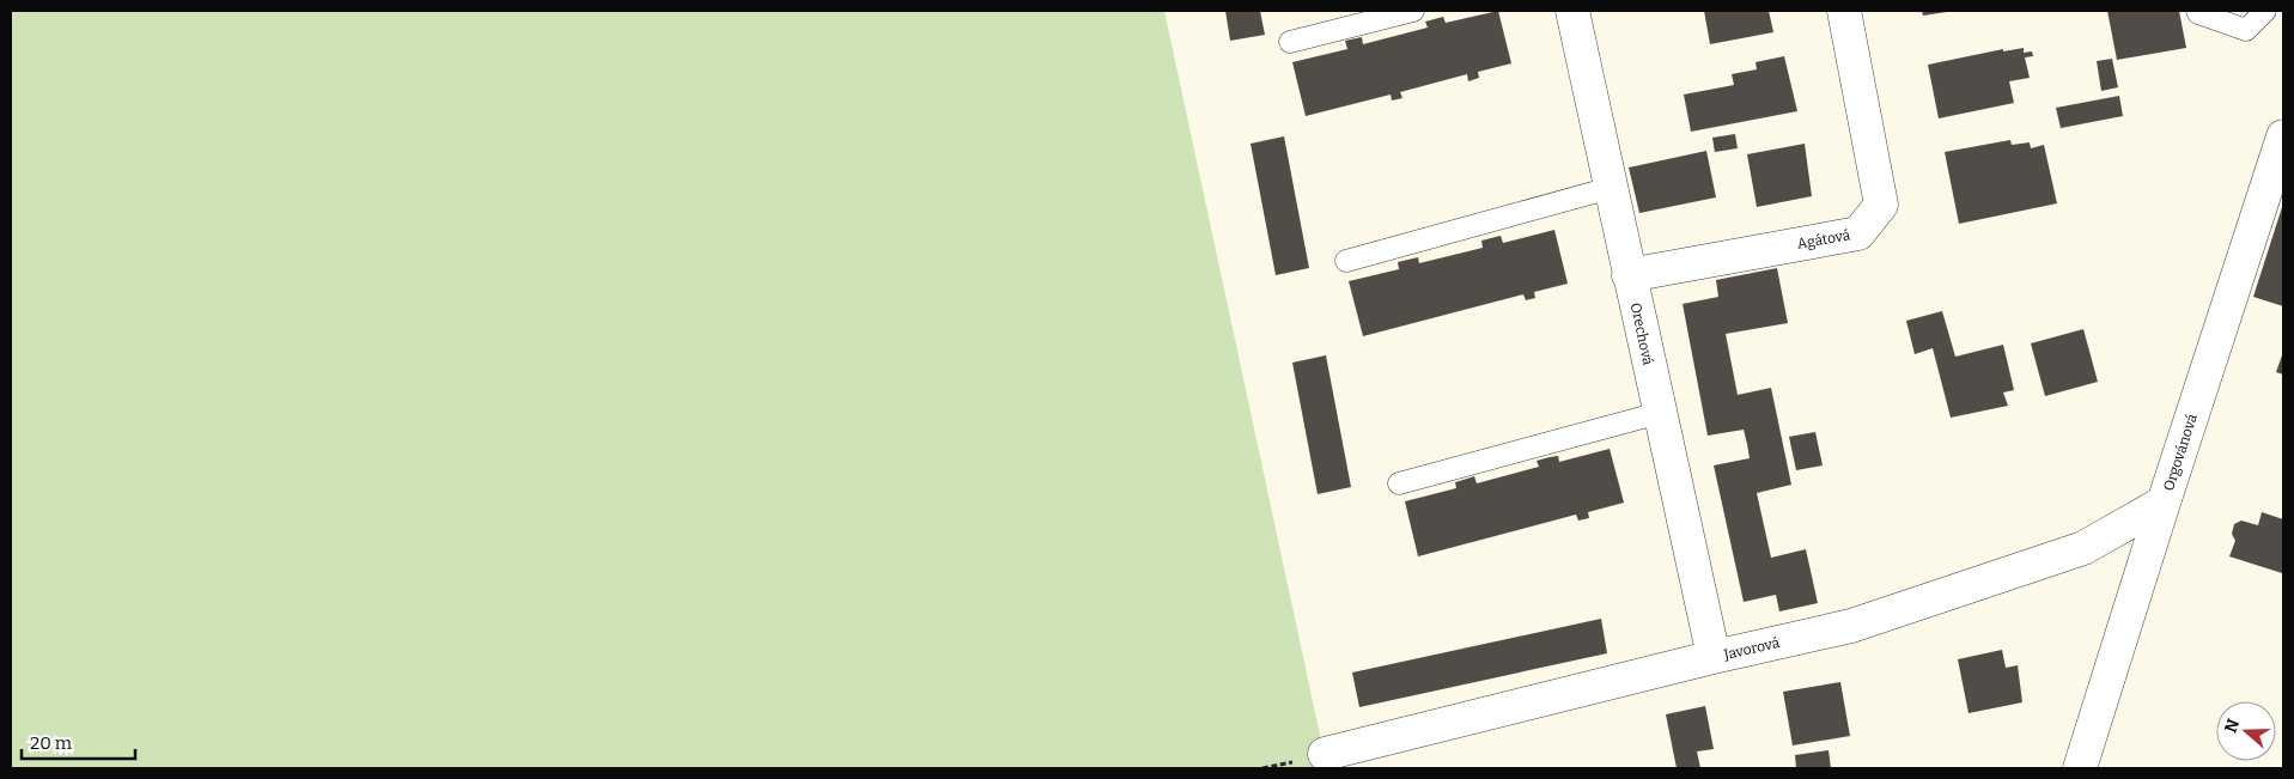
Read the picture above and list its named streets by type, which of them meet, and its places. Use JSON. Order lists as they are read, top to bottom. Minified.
{"streets":{"street":["Agátová","Orechová","Orgovánová","Javorová"]},"crossings":[["Agátová","Orechová"],["Orechová","Javorová"],["Orgovánová","Javorová"]],"scale_bar":"20 m","north":"left"}
